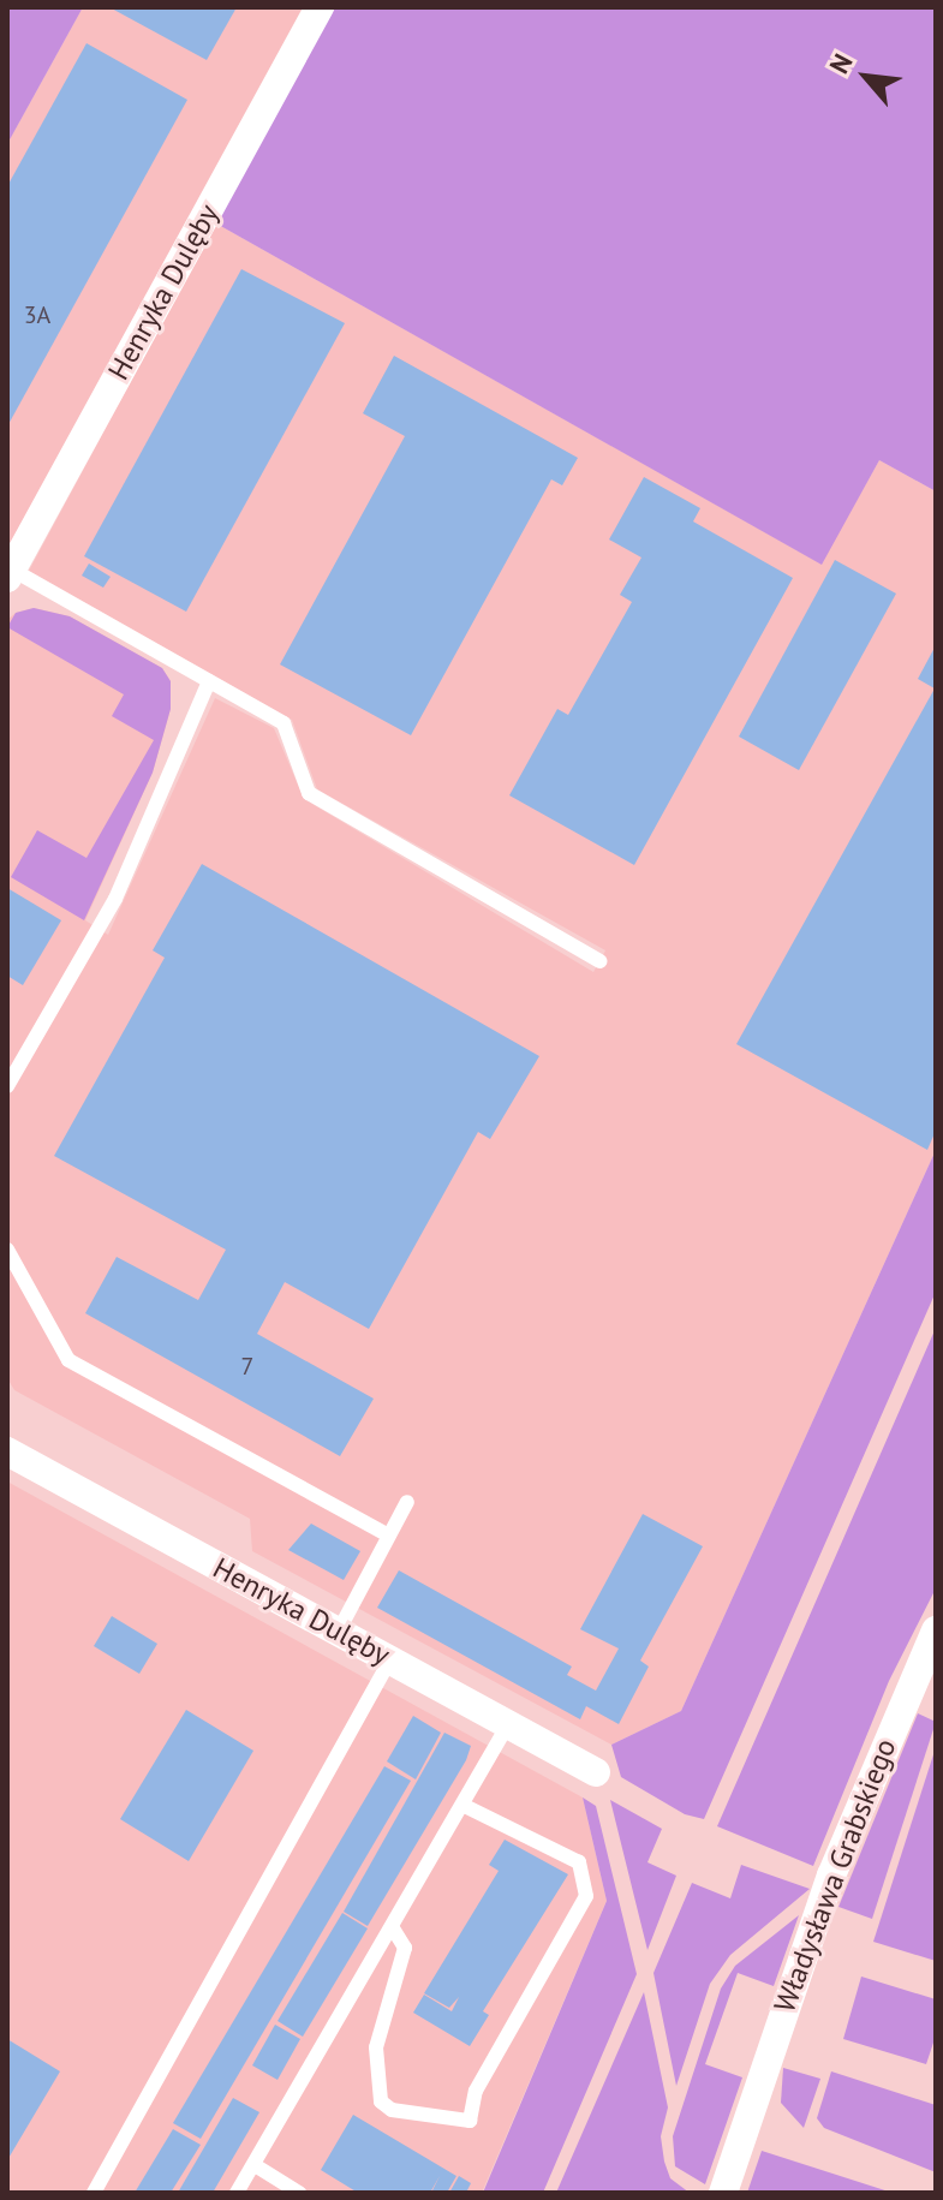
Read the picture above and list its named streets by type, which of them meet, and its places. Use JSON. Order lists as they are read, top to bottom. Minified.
{"streets":{"street":["Henryka Dulęby","Władysława Grabskiego"]},"house_numbers":["3A","7"],"north":"top left"}
